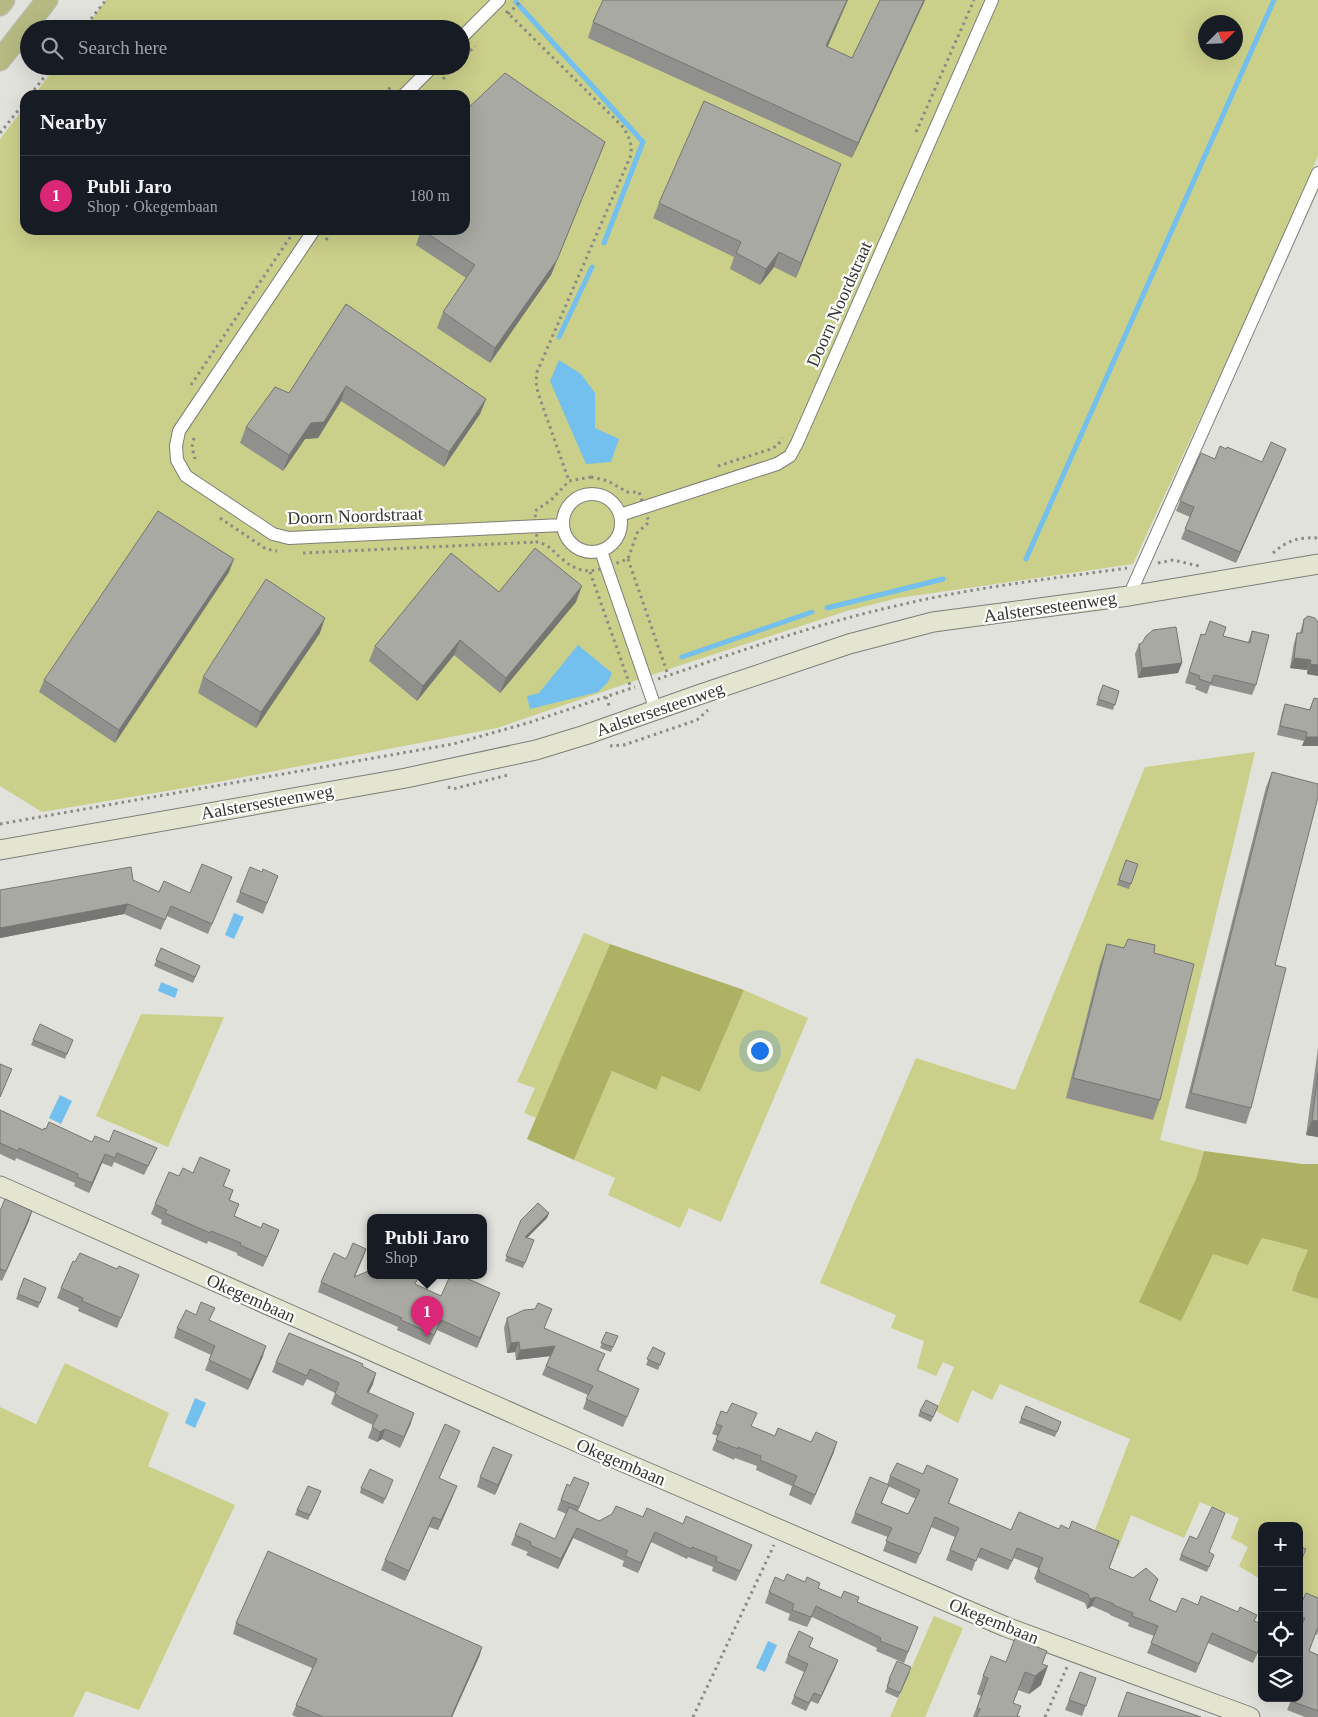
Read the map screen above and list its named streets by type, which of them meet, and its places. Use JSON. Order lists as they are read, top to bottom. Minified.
{"streets":{"main road":["Aalstersesteenweg","Okegembaan"],"street":["Doorn Noordstraat"]},"north":"top right","page":{"search":"Search here","heading":"Nearby","list":[{"mark":"1","name":"Publi Jaro","note":"Shop · Okegembaan","value":"180 m"}],"popup":["Publi Jaro","Shop"],"pins":"1","map_buttons":["+","−"]}}
